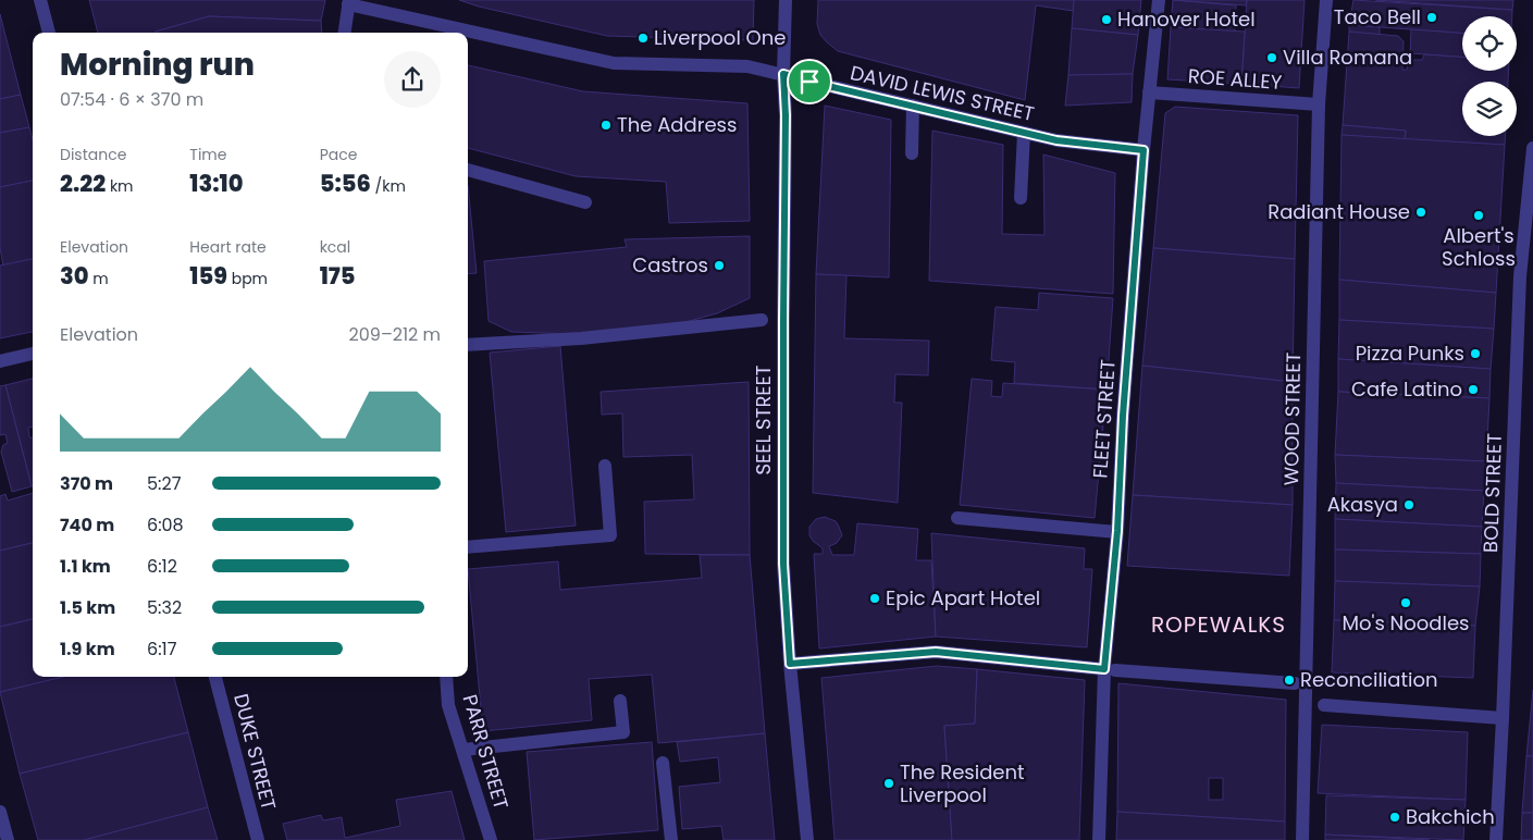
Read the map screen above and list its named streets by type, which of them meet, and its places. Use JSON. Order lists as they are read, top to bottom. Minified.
{"streets":{"street":["ROE ALLEY","DAVID LEWIS STREET","FLEET STREET","WOOD STREET","SEEL STREET","BOLD STREET","DUKE STREET","PARR STREET"]},"crossings":[["ROE ALLEY","FLEET STREET"],["ROE ALLEY","WOOD STREET"],["DAVID LEWIS STREET","FLEET STREET"],["DAVID LEWIS STREET","SEEL STREET"]],"districts":["ROPEWALKS"],"places":["Taco Bell","Hanover Hotel","Liverpool One","Villa Romana","The Address","Radiant House","Albert's Schloss","Castros","Pizza Punks","Cafe Latino","Akasya","Epic Apart Hotel","Mo's Noodles","Reconciliation","The Resident Liverpool","Bakchich"],"page":{"heading":["Morning run","07:54 · 6 × 370 m"],"stats":[["Distance","2.22 km"],["Time","13:10"],["Pace","5:56 /km"],["Elevation","30 m"],["Heart rate","159 bpm"],["kcal","175"]],"chart":["Elevation","209–212 m"],"list":[{"name":"370 m","note":"5:27"},{"name":"740 m","note":"6:08"},{"name":"1.1 km","note":"6:12"},{"name":"1.5 km","note":"5:32"},{"name":"1.9 km","note":"6:17"}]}}
